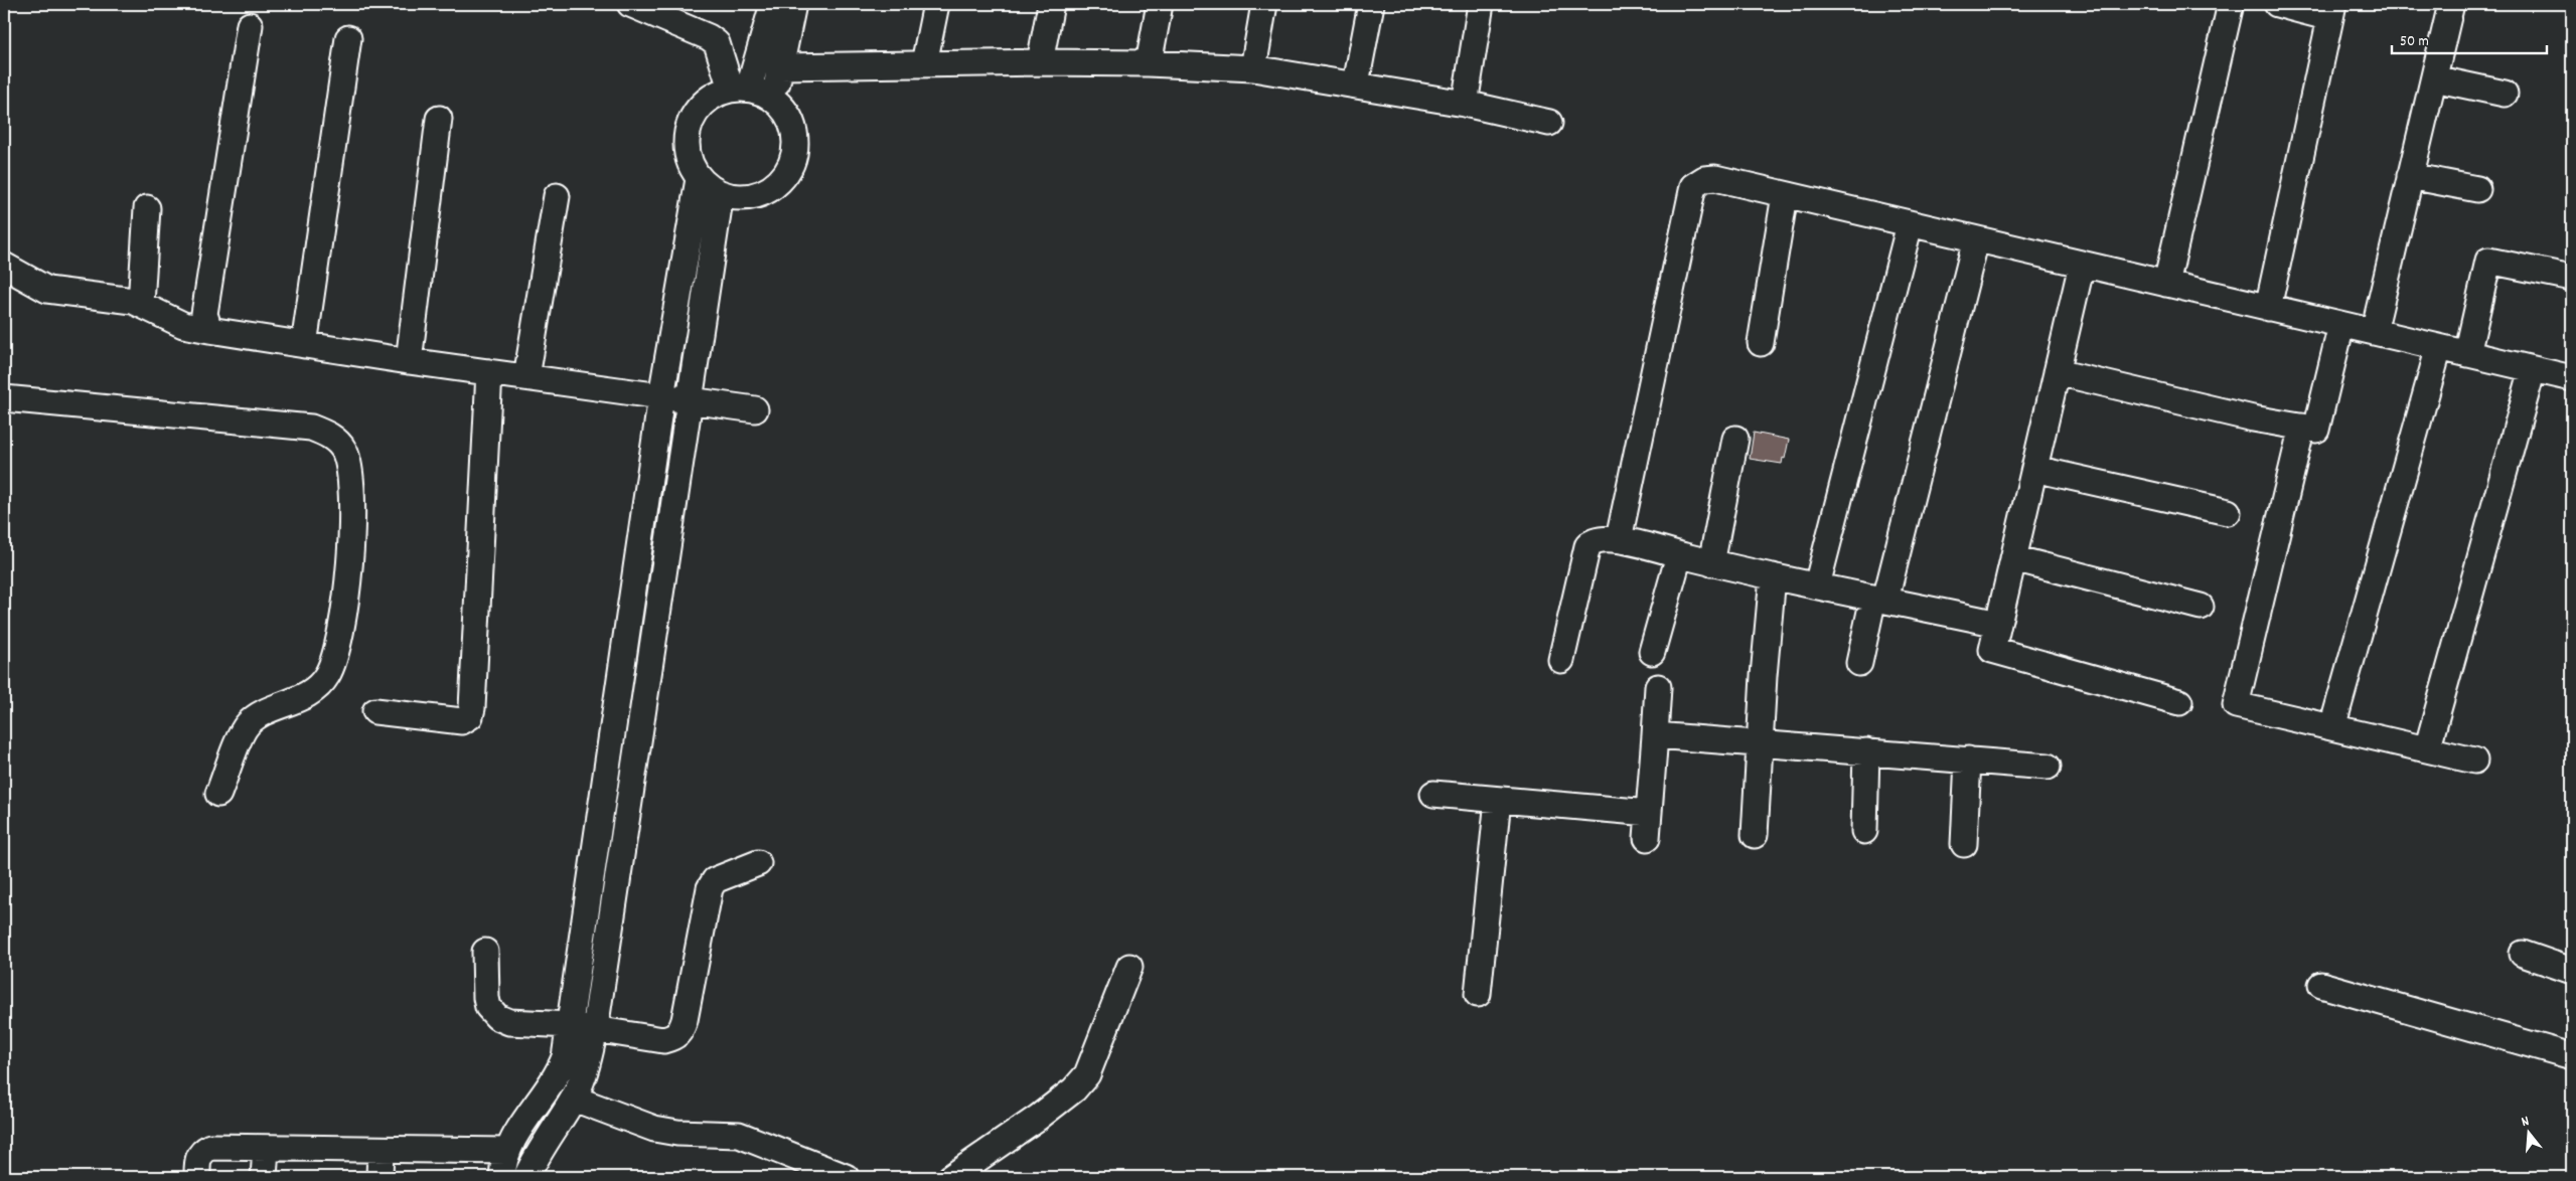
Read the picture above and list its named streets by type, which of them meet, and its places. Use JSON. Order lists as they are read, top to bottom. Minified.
{"scale_bar":"50 m","north":"top"}
